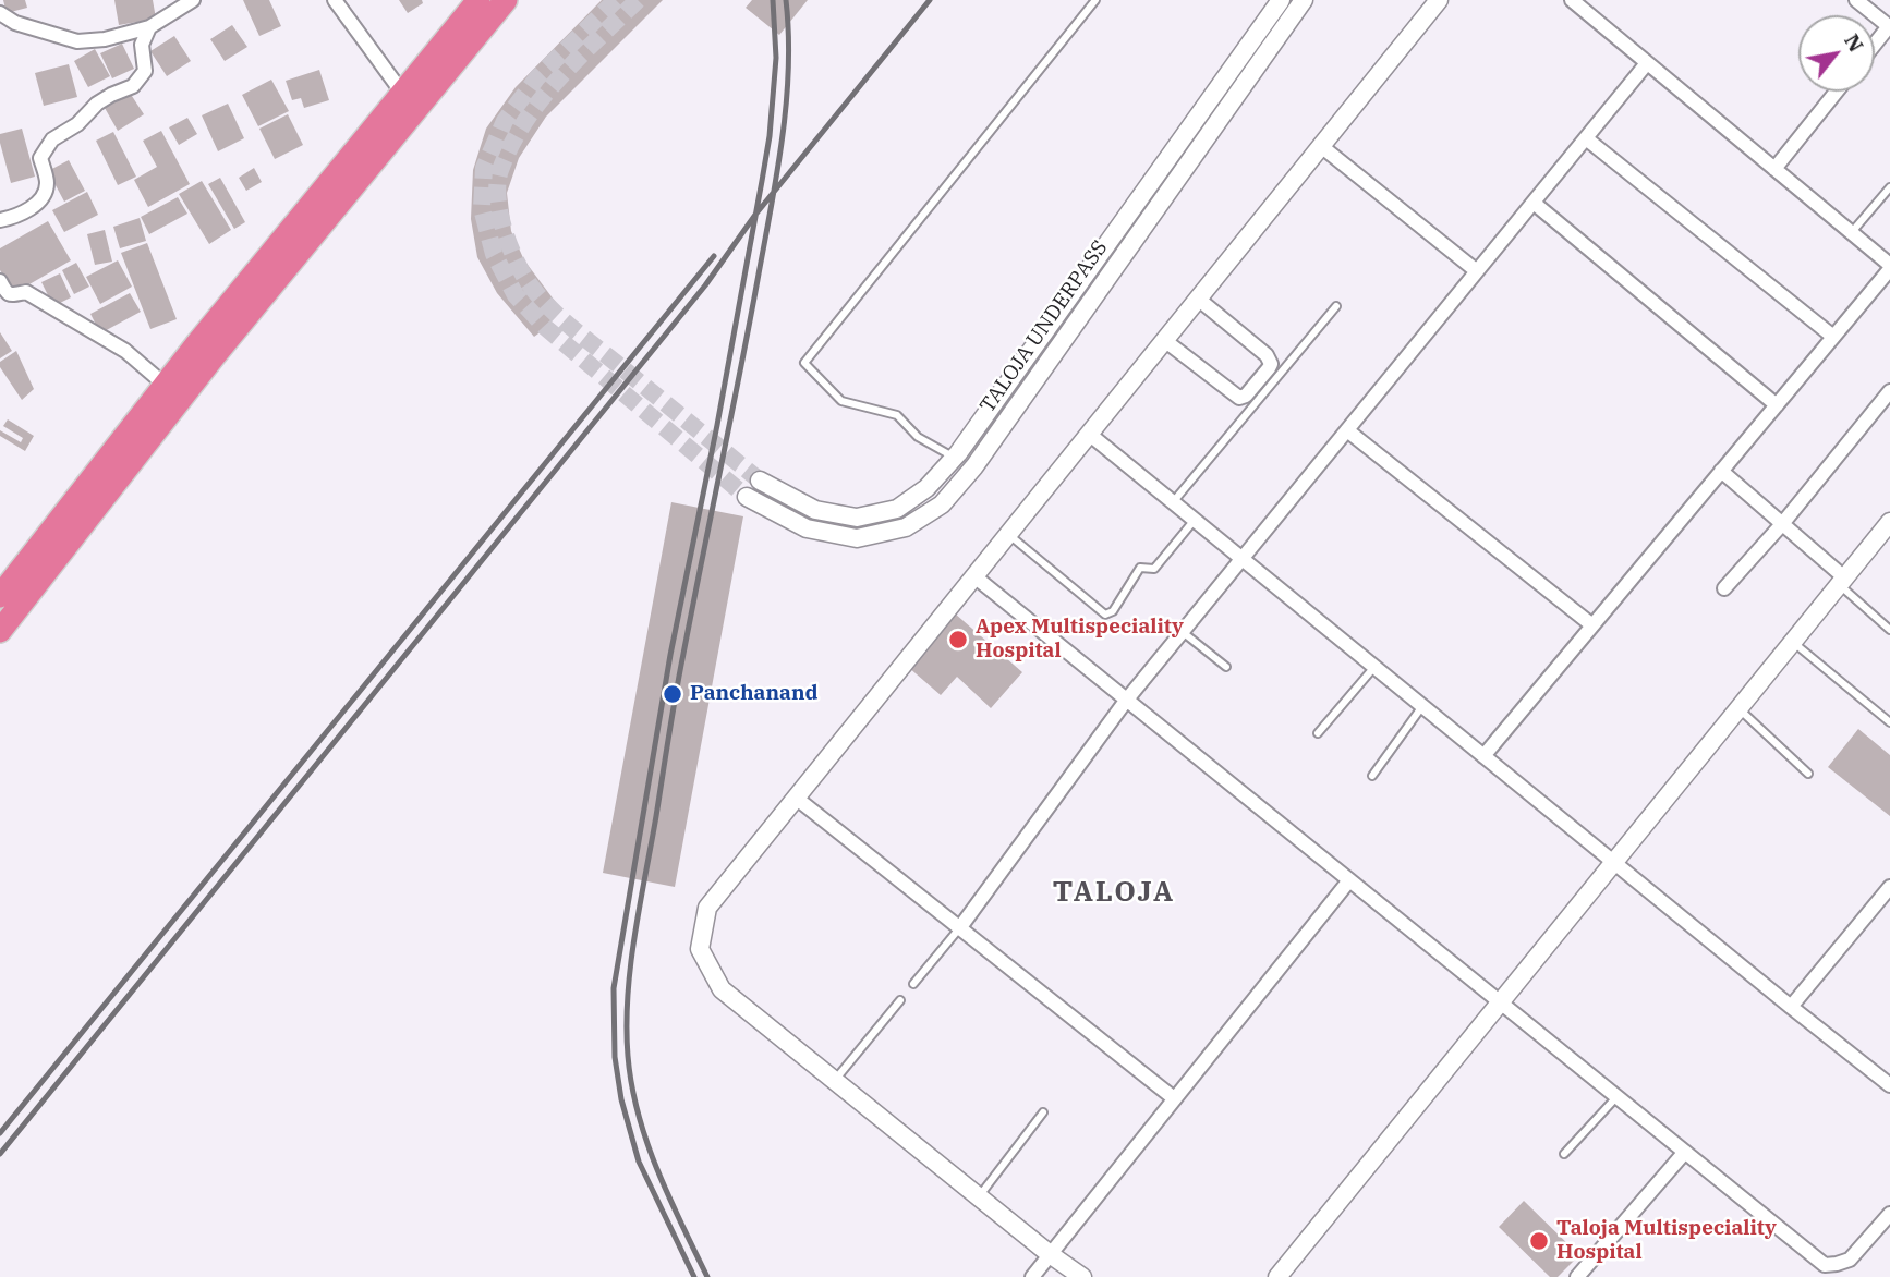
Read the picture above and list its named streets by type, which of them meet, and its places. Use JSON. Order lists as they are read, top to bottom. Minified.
{"streets":{"street":["TALOJA UNDERPASS"]},"districts":["TALOJA"],"places":["Apex Multispeciality Hospital","Panchanand","Taloja Multispeciality Hospital"],"north":"top right"}
